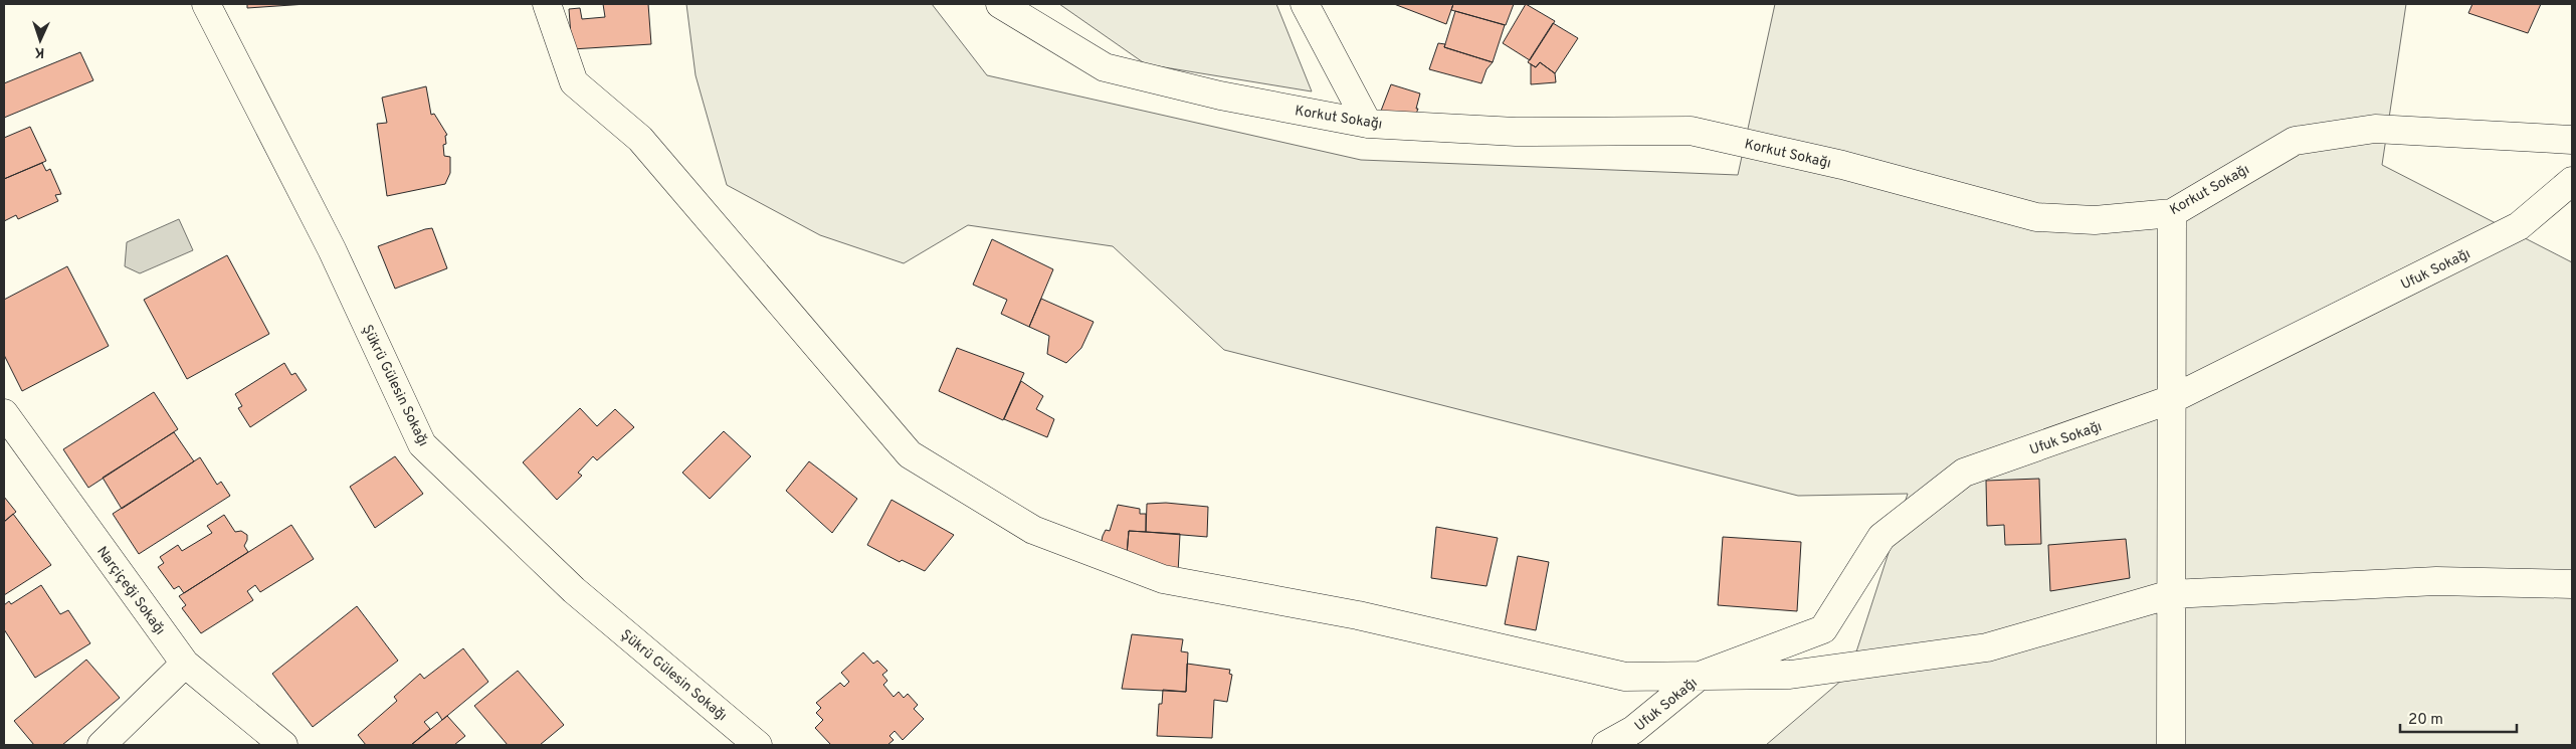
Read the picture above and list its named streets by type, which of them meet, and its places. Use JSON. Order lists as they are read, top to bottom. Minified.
{"streets":{"street":["Korkut Sokağı","Ufuk Sokağı","Şükrü Gülesin Sokağı","Narçiçeği Sokağı"]},"scale_bar":"20 m","north":"bottom"}
